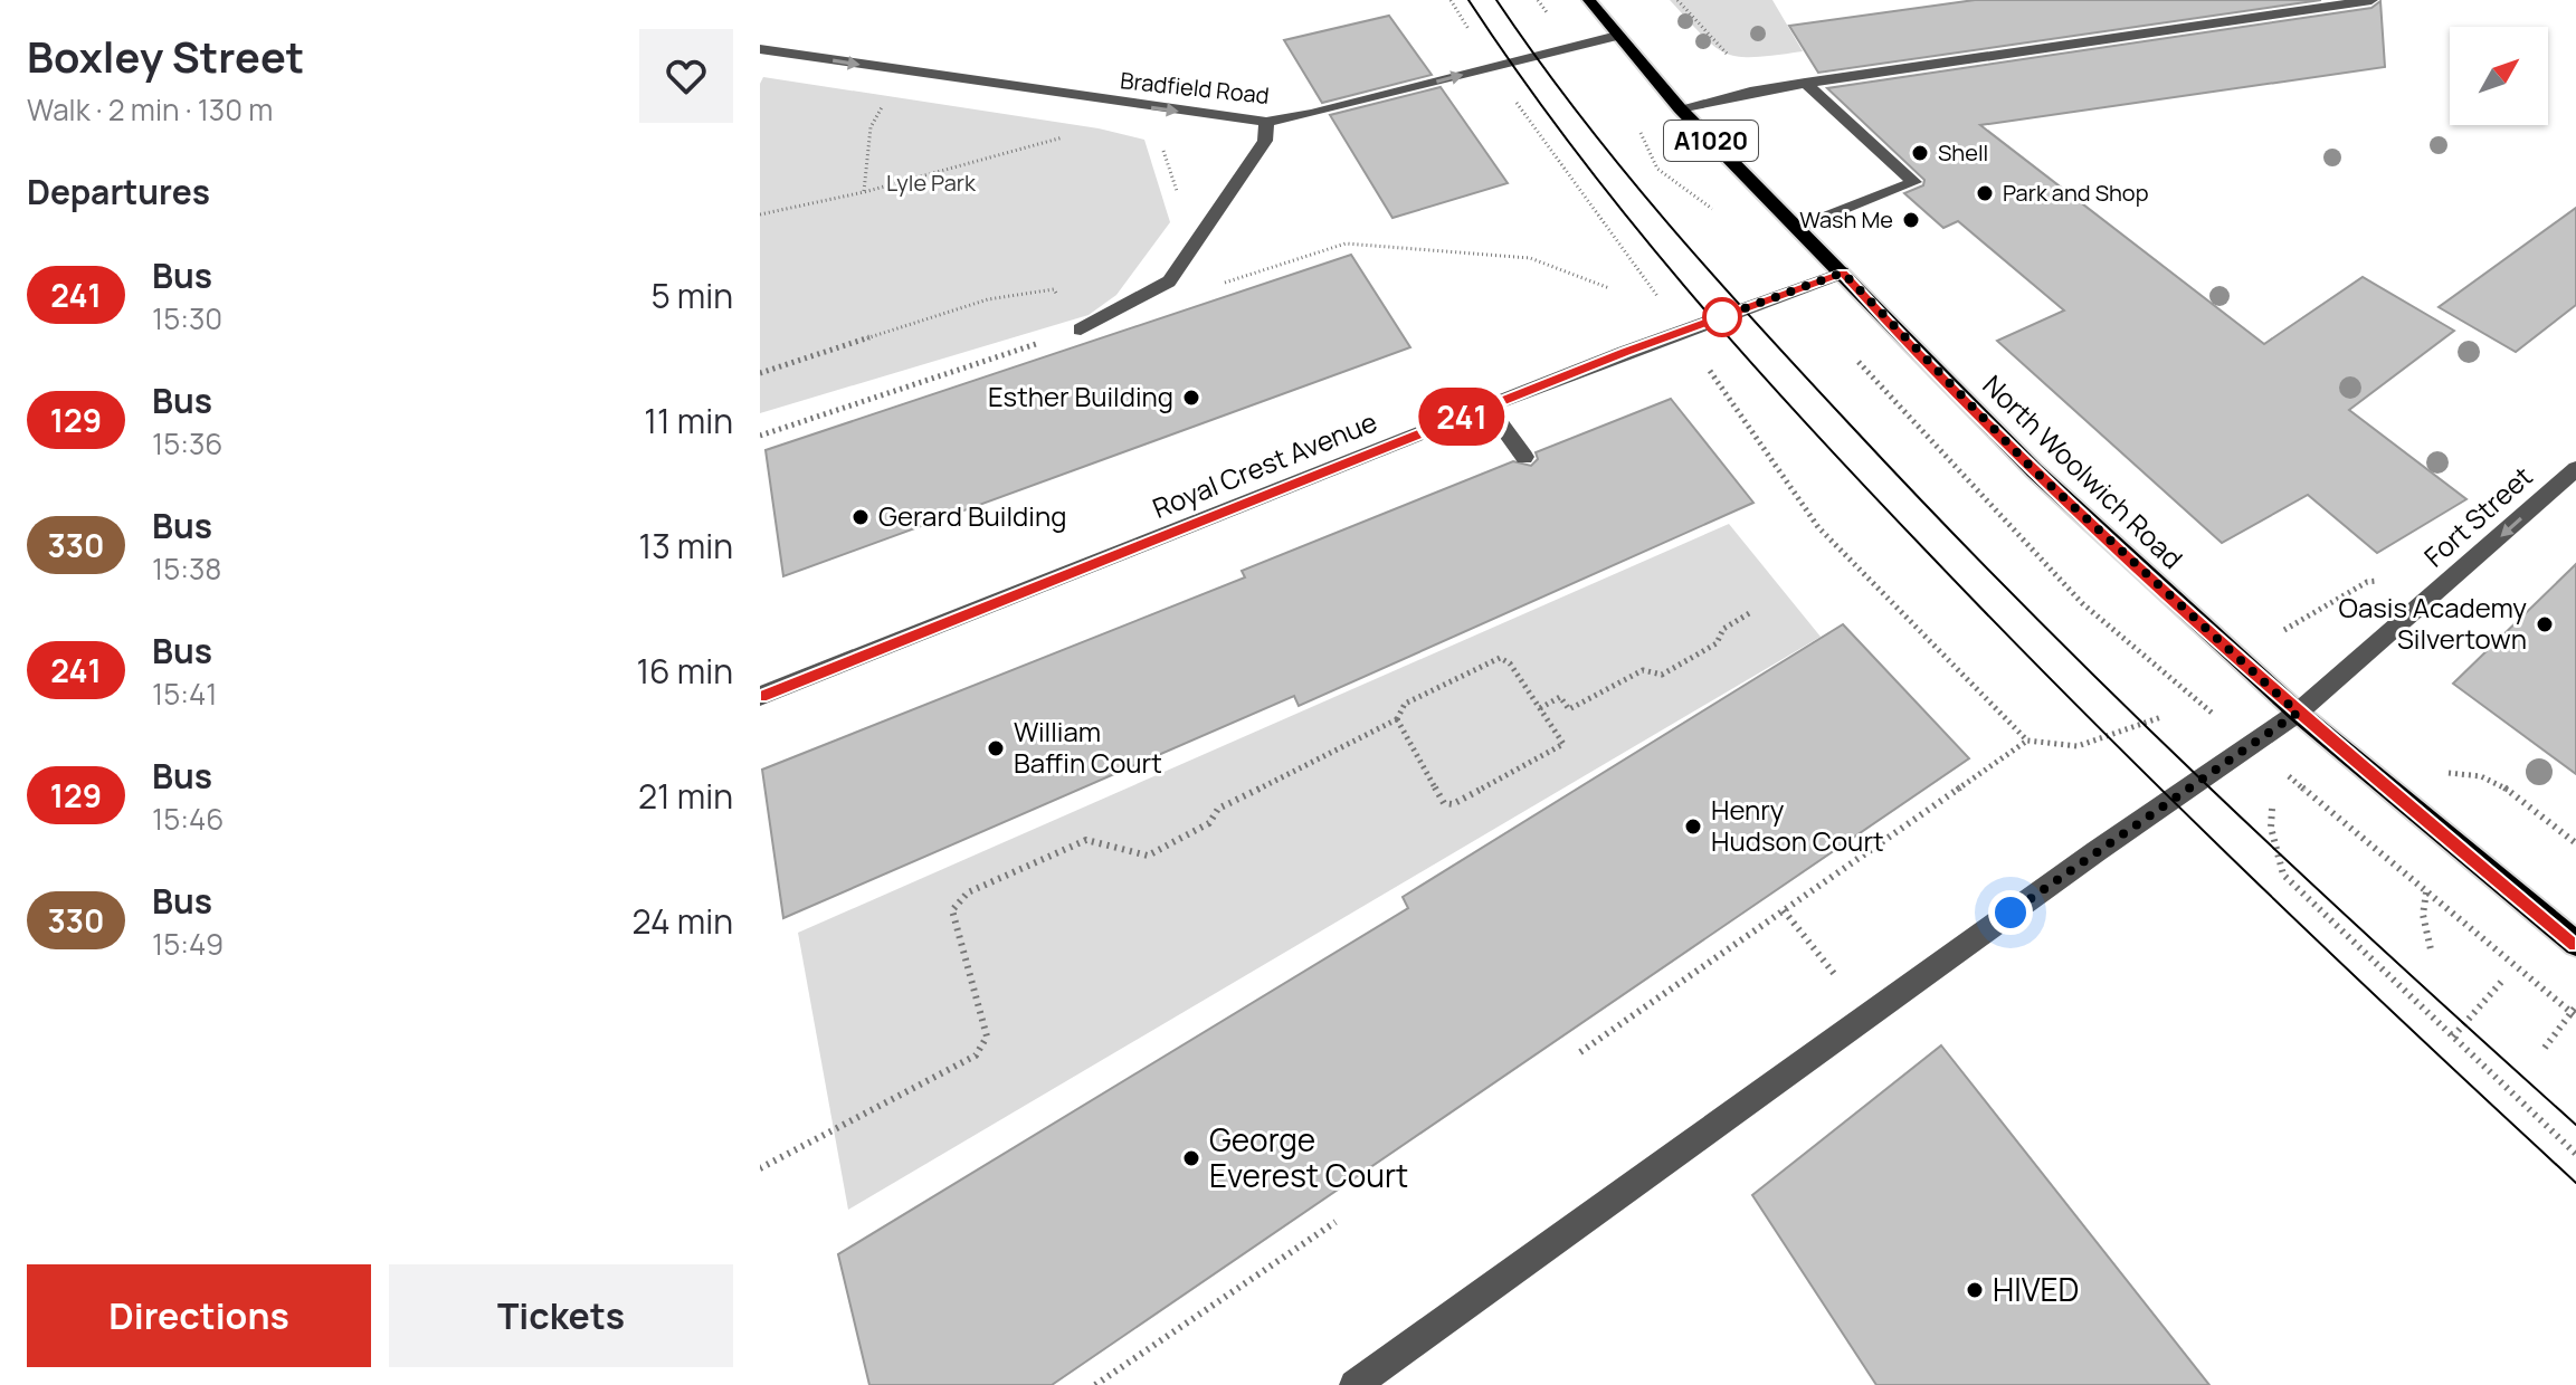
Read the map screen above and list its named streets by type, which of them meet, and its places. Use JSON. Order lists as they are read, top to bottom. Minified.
{"streets":{"main road":["A1020","North Woolwich Road"],"street":["Bradfield Road","Royal Crest Avenue","Fort Street"]},"crossings":[["Bradfield Road","North Woolwich Road"],["Royal Crest Avenue","North Woolwich Road"],["North Woolwich Road","Fort Street"]],"one_way":["Bradfield Road"],"parks":["Lyle Park"],"places":["Shell","Park and Shop","Wash Me","Esther Building","Gerard Building","Oasis Academy Silvertown","William Baffin Court","Henry Hudson Court","George Everest Court","HIVED"],"lines":["bus line 241"],"north":"top right","page":{"heading":[["Boxley Street","Walk · 2 min · 130 m"],"Departures"],"on_map":"241","list":[{"mark":"241","name":"Bus","note":"15:30","value":"5 min"},{"mark":"129","name":"Bus","note":"15:36","value":"11 min"},{"mark":"330","name":"Bus","note":"15:38","value":"13 min"},{"mark":"241","name":"Bus","note":"15:41","value":"16 min"},{"mark":"129","name":"Bus","note":"15:46","value":"21 min"},{"mark":"330","name":"Bus","note":"15:49","value":"24 min"}],"buttons":["Directions","Tickets"]}}
